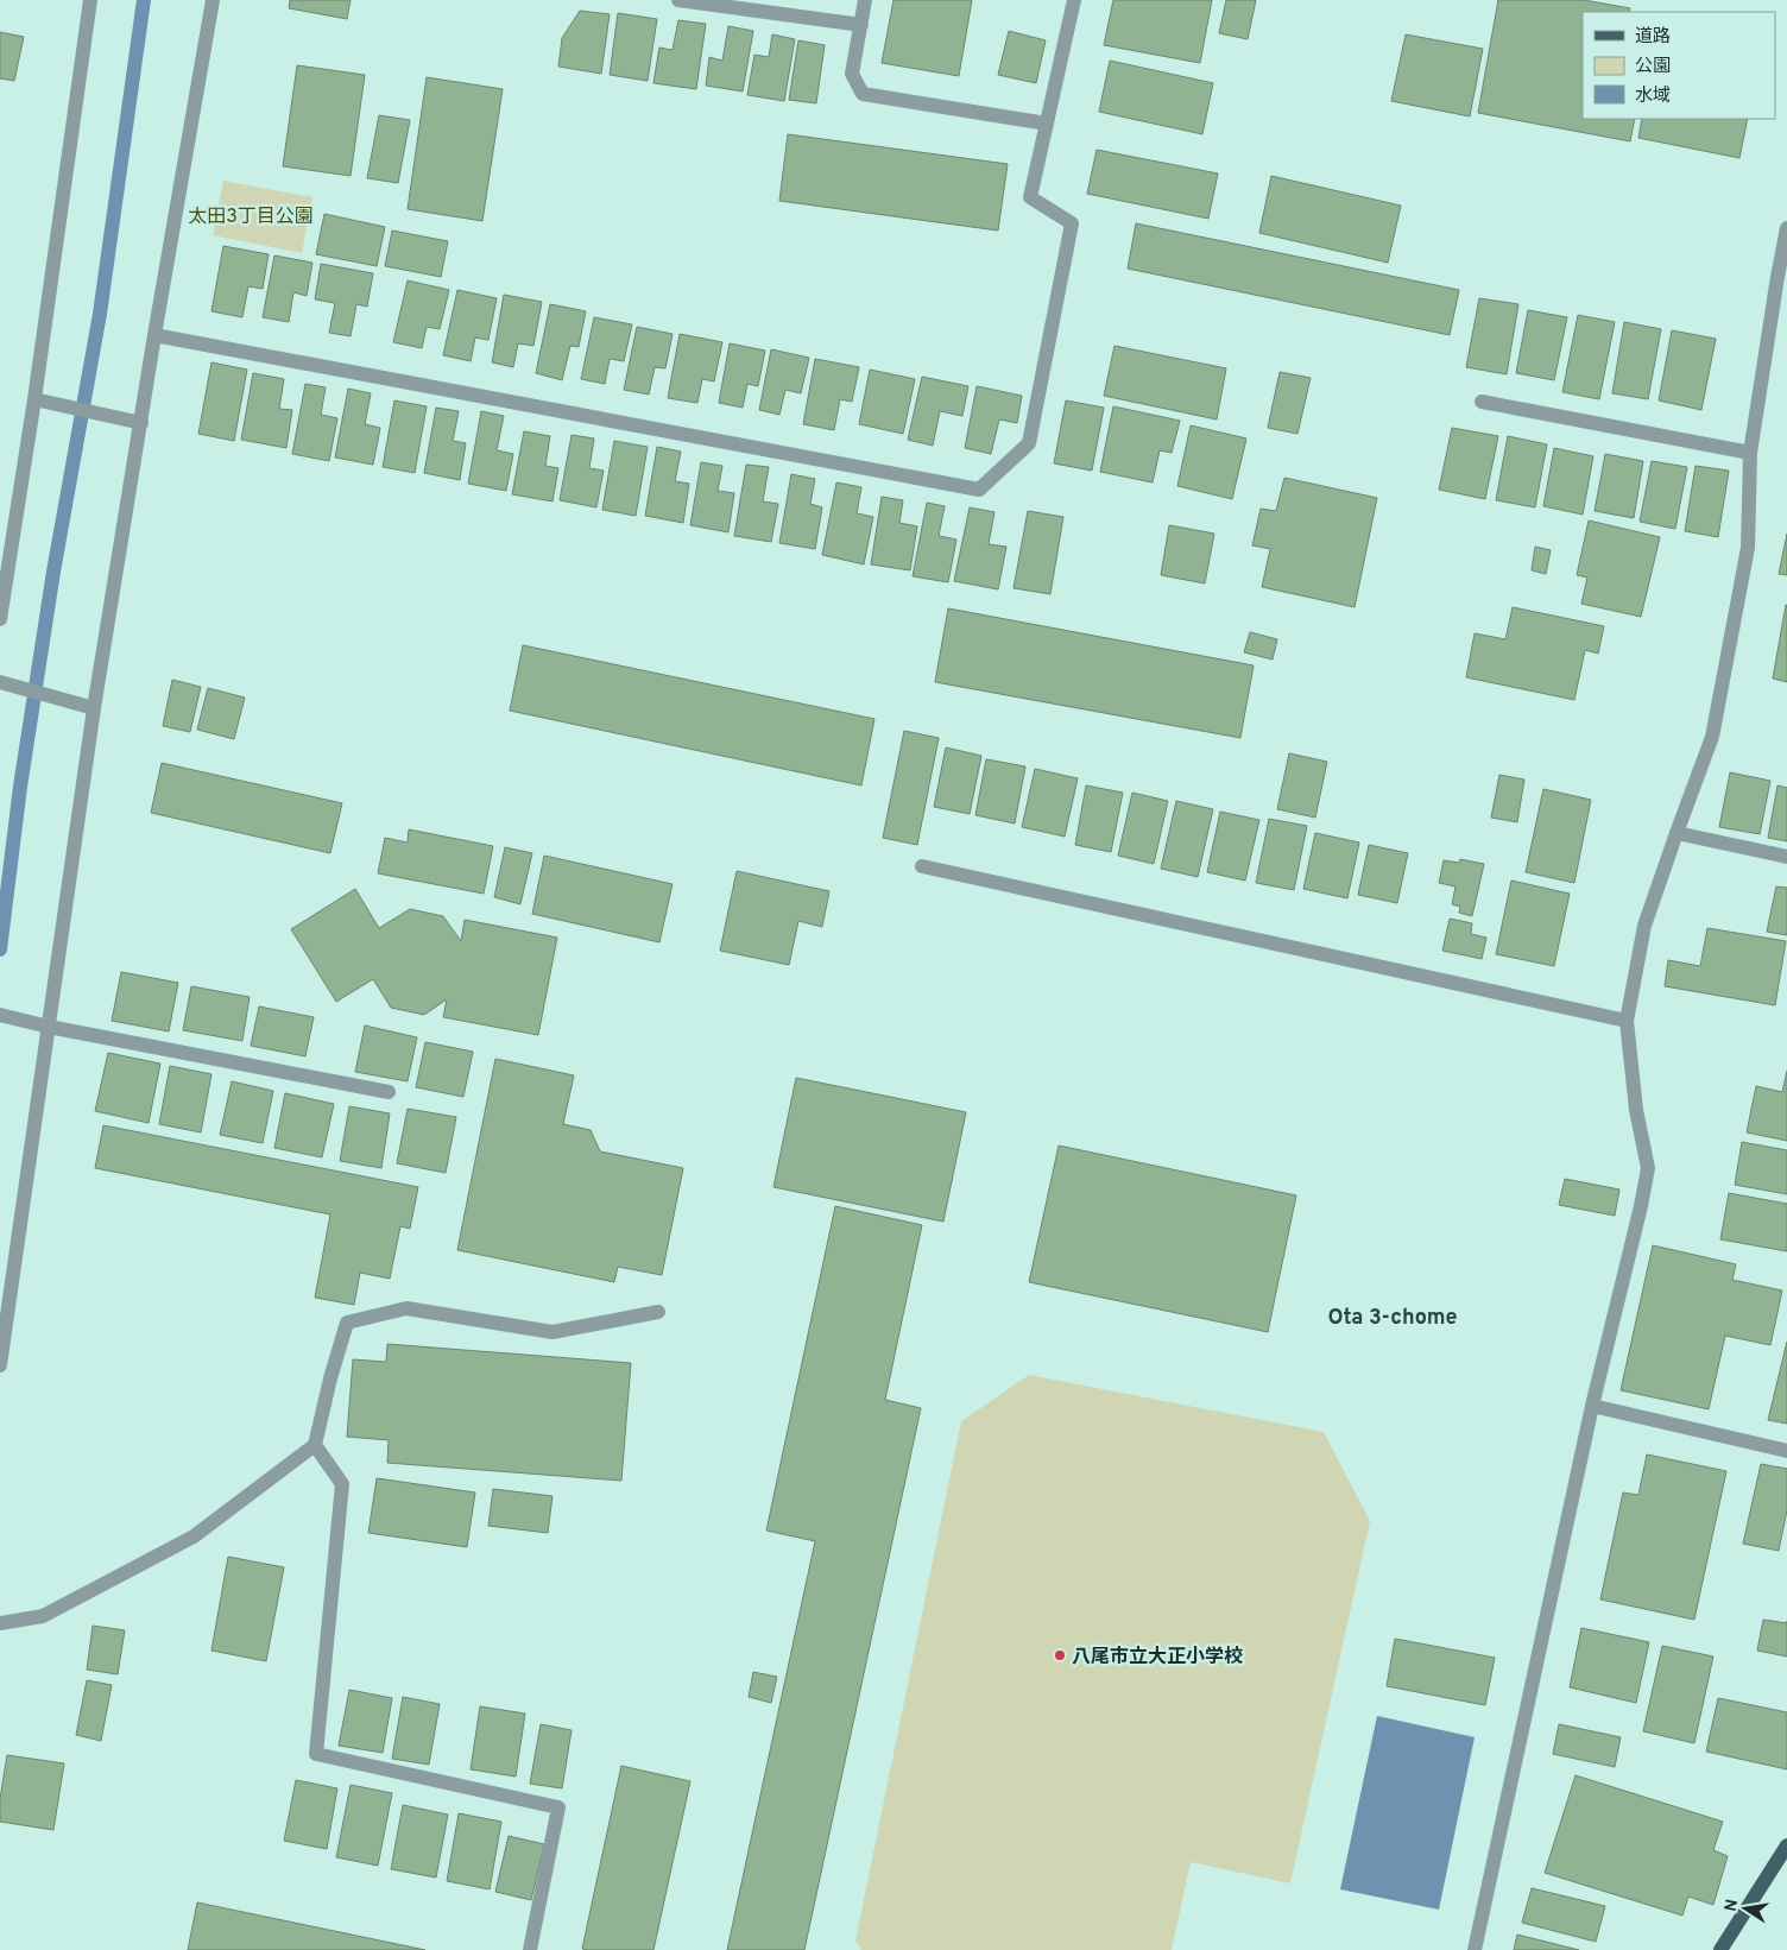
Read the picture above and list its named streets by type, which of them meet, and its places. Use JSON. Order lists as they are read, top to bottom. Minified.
{"districts":["Ota 3-chome"],"parks":["太田3丁目公園"],"places":["八尾市立大正小学校"],"legend":["道路","公園","水域"],"north":"left"}
